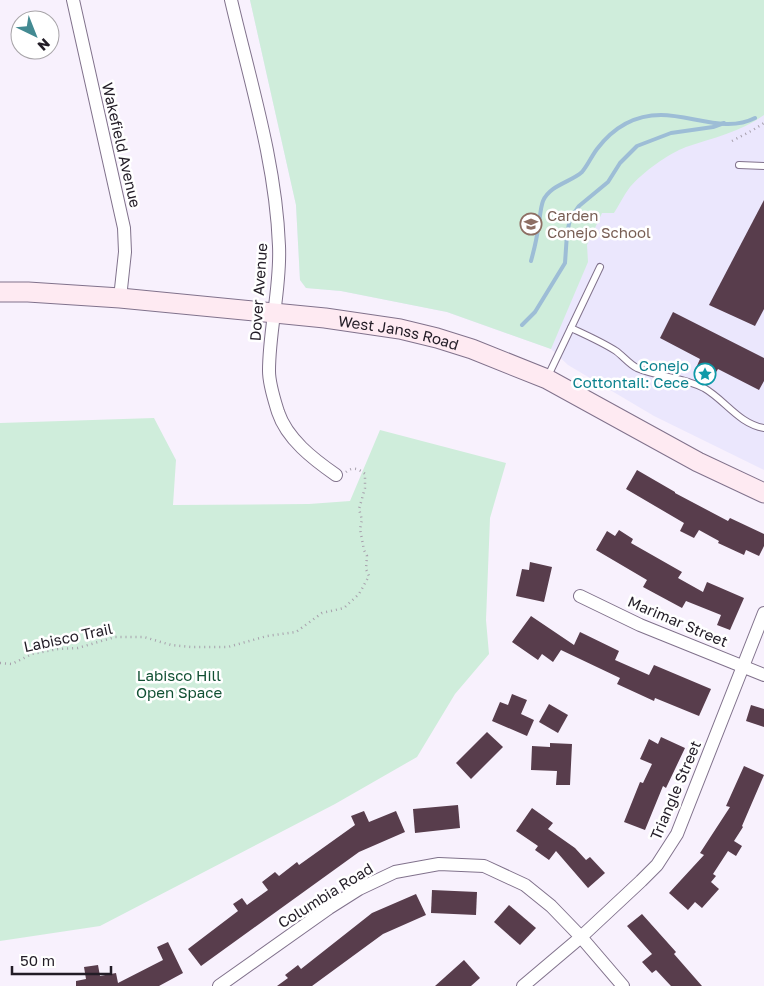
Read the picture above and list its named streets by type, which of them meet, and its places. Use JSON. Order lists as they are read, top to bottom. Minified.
{"streets":{"main road":["West Janss Road"],"street":["Wakefield Avenue","Dover Avenue","Marimar Street","Triangle Street","Columbia Road"],"path":["Labisco Trail"]},"crossings":[["Wakefield Avenue","West Janss Road"],["Dover Avenue","West Janss Road"],["Dover Avenue","Labisco Trail"],["Marimar Street","Triangle Street"],["Triangle Street","Columbia Road"]],"parks":["Labisco Hill Open Space"],"places":{"school or university":["Carden Conejo School"],"place":["Conejo Cottontail: Cece"]},"scale_bar":"50 m","north":"bottom right"}
